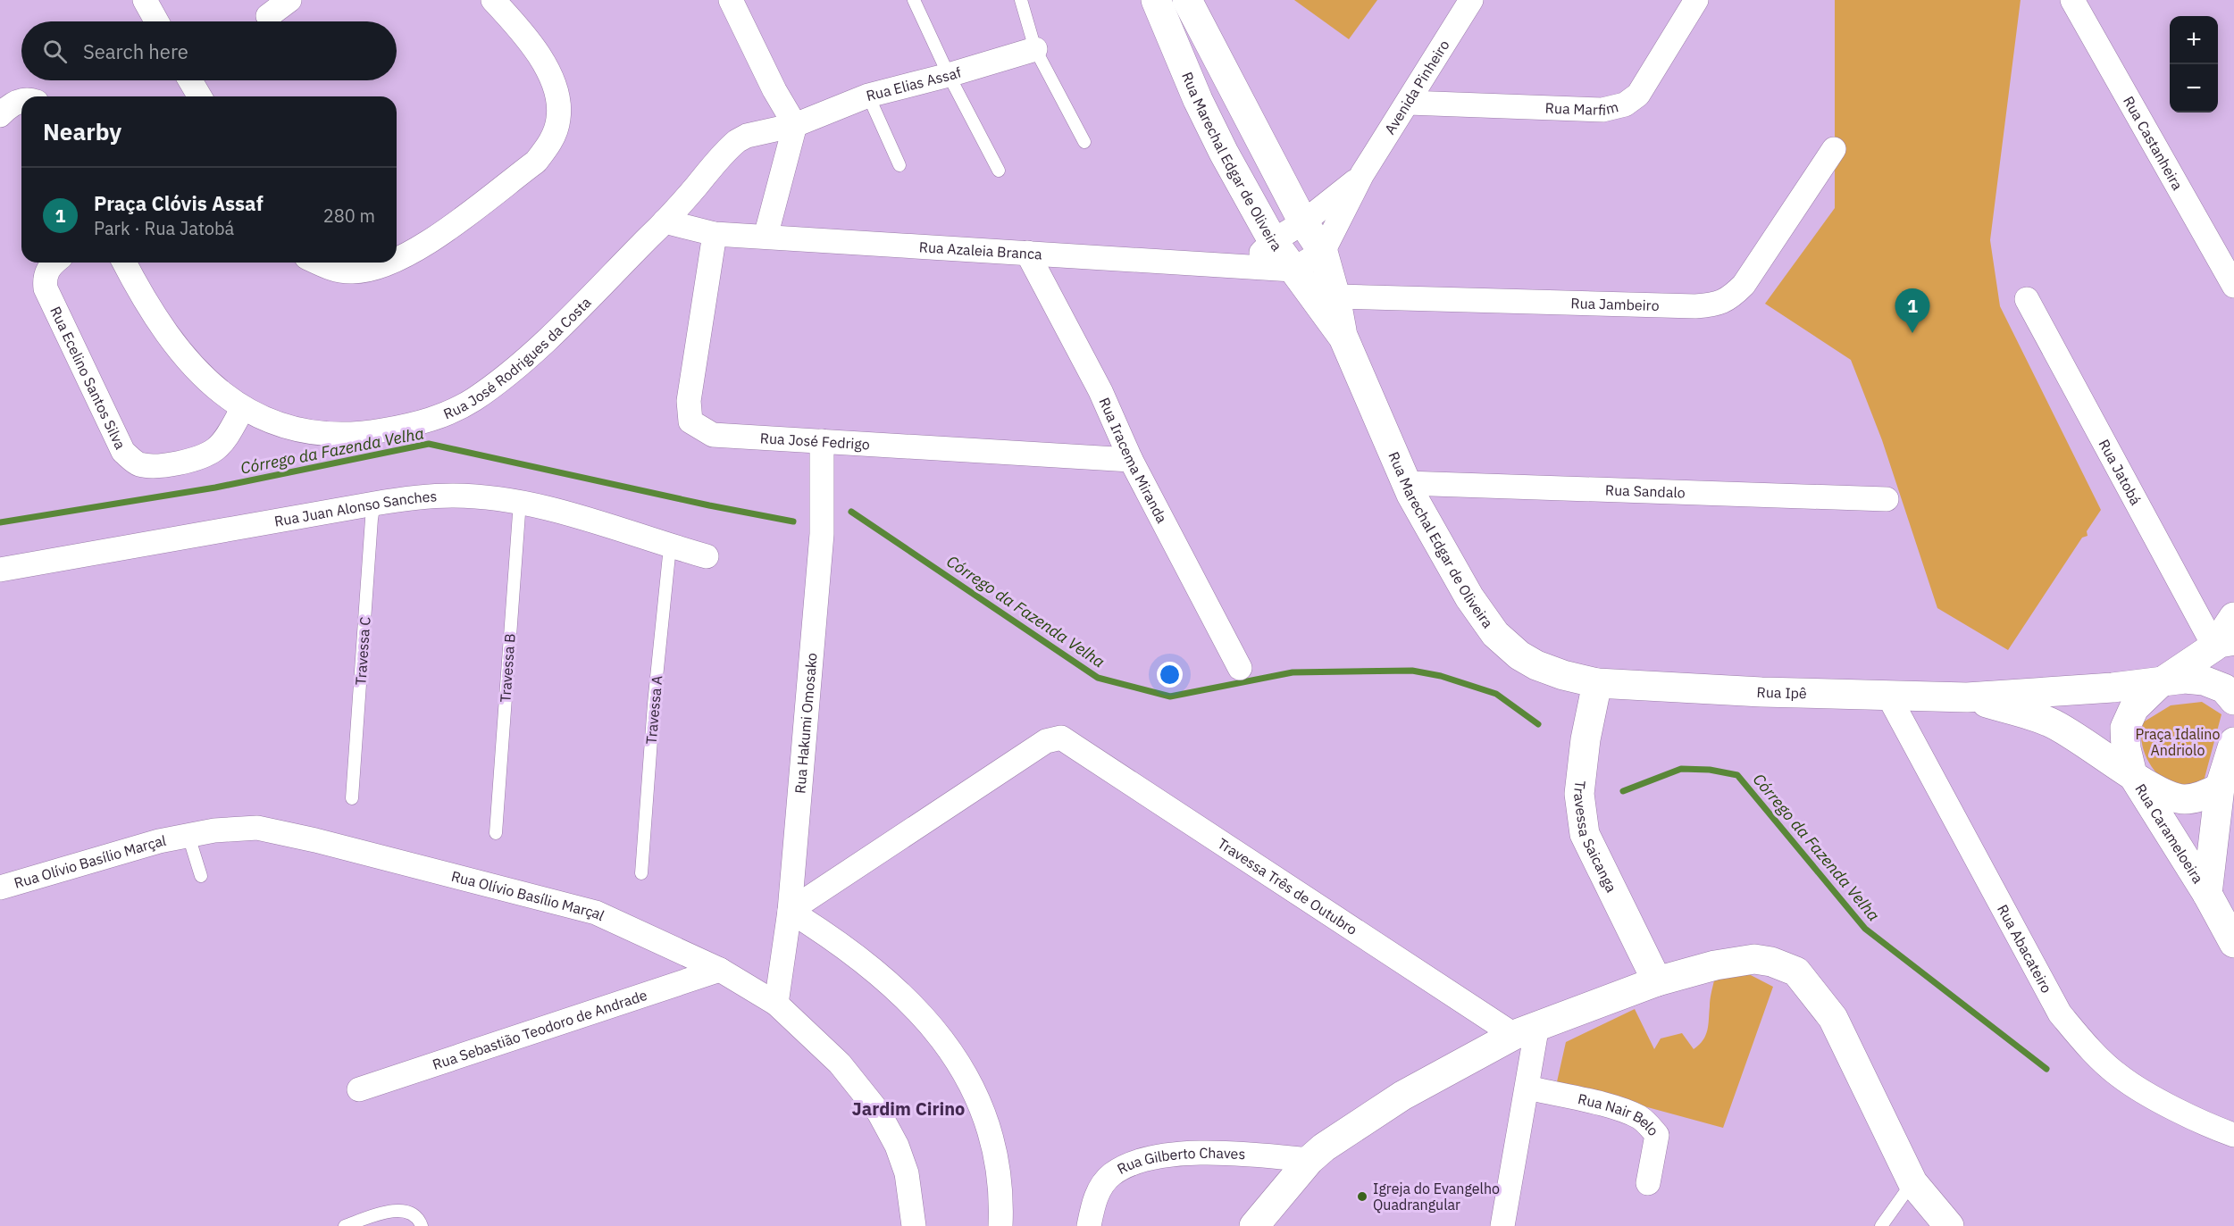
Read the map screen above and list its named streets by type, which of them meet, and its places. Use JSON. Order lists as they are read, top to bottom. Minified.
{"streets":{"main road":["Rua Marechal Edgar de Oliveira","Rua Ipê","Rua Carameloeira","Travessa Saicanga"],"street":["Rua Elias Assaf","Avenida Pinheiro","Rua Marfim","Rua Castanheira","Rua Azaleia Branca","Rua Jambeiro","Rua José Rodrigues da Costa","Rua Ecelino Santos Silva","Rua José Fedrigo","Rua Iracema Miranda","Rua Jatobá","Rua Sandalo","Rua Juan Alonso Sanches","Rua Hakumi Omosako","Rua Olívio Basílio Marçal","Travessa Três de Outubro","Rua Abacateiro","Rua Sebastião Teodoro de Andrade","Rua Nair Belo","Rua Gilberto Chaves"],"lane":["Travessa C","Travessa B","Travessa A"]},"crossings":[["Rua Elias Assaf","Rua José Rodrigues da Costa"],["Avenida Pinheiro","Rua Marfim"],["Avenida Pinheiro","Rua Marechal Edgar de Oliveira"],["Rua Marechal Edgar de Oliveira","Rua Azaleia Branca"],["Rua Marechal Edgar de Oliveira","Rua Jambeiro"],["Rua Marechal Edgar de Oliveira","Rua Sandalo"],["Rua Marechal Edgar de Oliveira","Rua Ipê"],["Rua Marechal Edgar de Oliveira","Travessa Saicanga"],["Rua Azaleia Branca","Rua José Rodrigues da Costa"],["Rua Azaleia Branca","Rua José Fedrigo"],["Rua Azaleia Branca","Rua Iracema Miranda"],["Rua José Rodrigues da Costa","Rua Ecelino Santos Silva"],["Rua José Fedrigo","Rua Iracema Miranda"],["Rua José Fedrigo","Rua Hakumi Omosako"],["Rua Juan Alonso Sanches","Travessa C"],["Rua Juan Alonso Sanches","Travessa B"],["Rua Juan Alonso Sanches","Travessa A"],["Rua Ipê","Rua Carameloeira"],["Rua Ipê","Travessa Saicanga"],["Rua Ipê","Rua Abacateiro"],["Rua Hakumi Omosako","Rua Olívio Basílio Marçal"],["Rua Hakumi Omosako","Travessa Três de Outubro"],["Rua Olívio Basílio Marçal","Rua Sebastião Teodoro de Andrade"]],"districts":["Jardim Cirino"],"water":["Córrego da Fazenda Velha"],"parks":["Praça Idalino Andriolo"],"places":["Igreja do Evangelho Quadrangular"],"page":{"map_buttons":["+","−"],"search":"Search here","heading":"Nearby","list":[{"mark":"1","name":"Praça Clóvis Assaf","note":"Park · Rua Jatobá","value":"280 m"}],"pins":"1"}}
